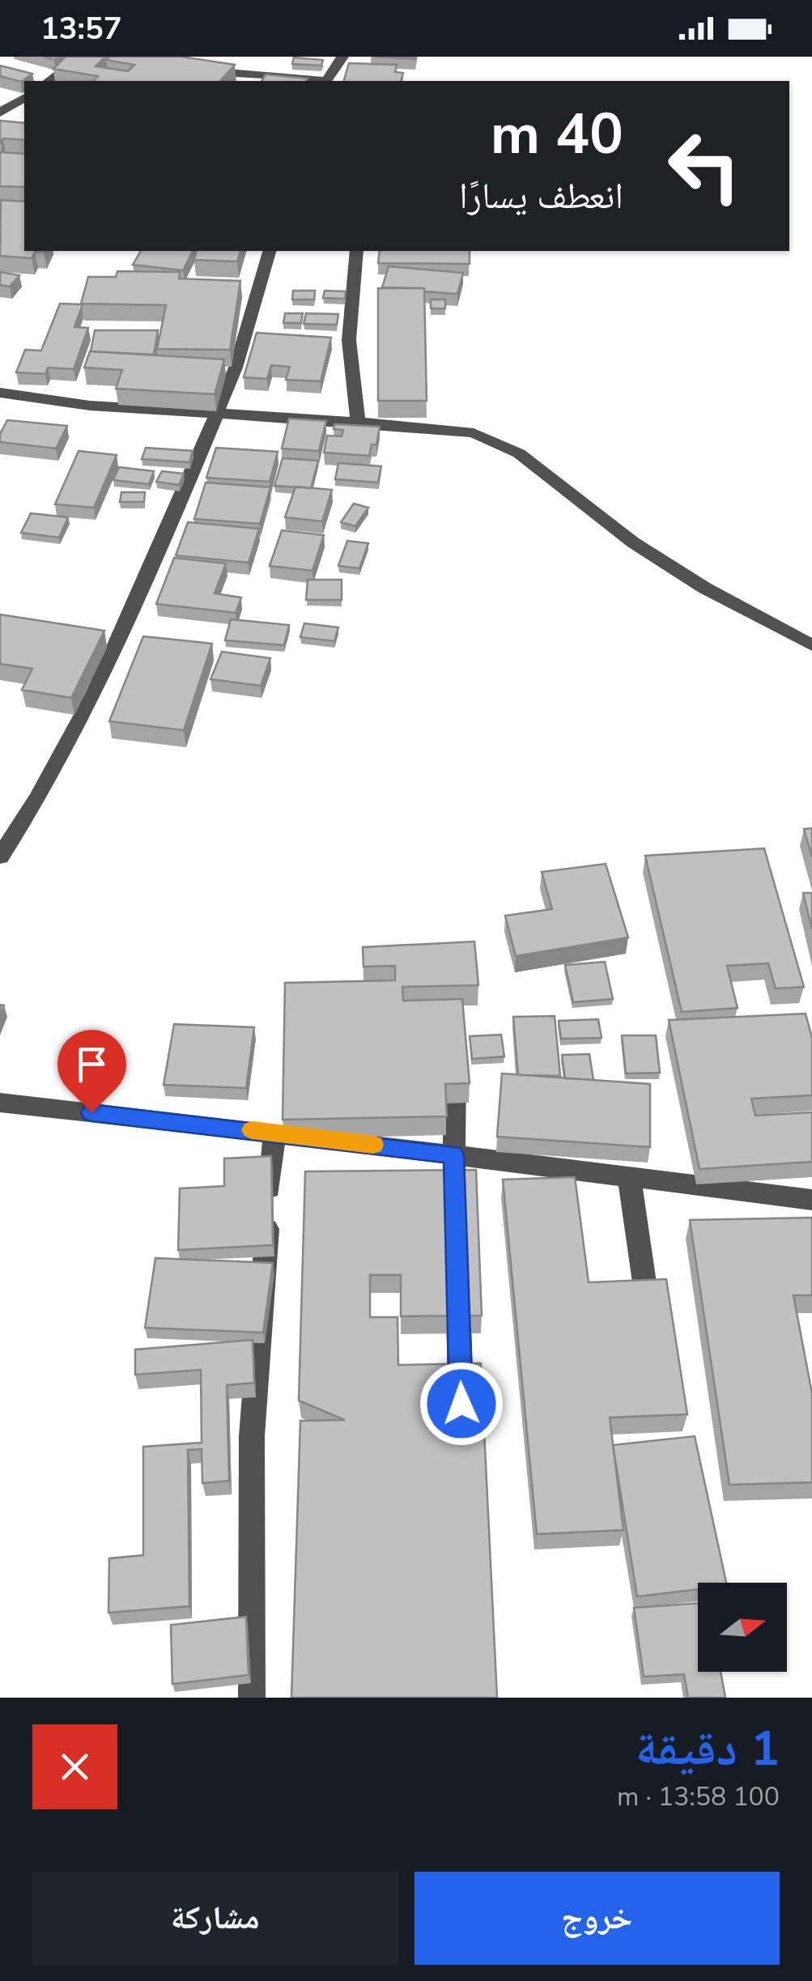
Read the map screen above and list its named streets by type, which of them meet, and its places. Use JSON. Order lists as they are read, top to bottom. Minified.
{"north":"right","page":{"status":"13:57","turn":["40 m","انعطف يسارًا"],"heading":["1 دقيقة","100 m · 13:58"],"buttons":["خروج","مشاركة"]}}
